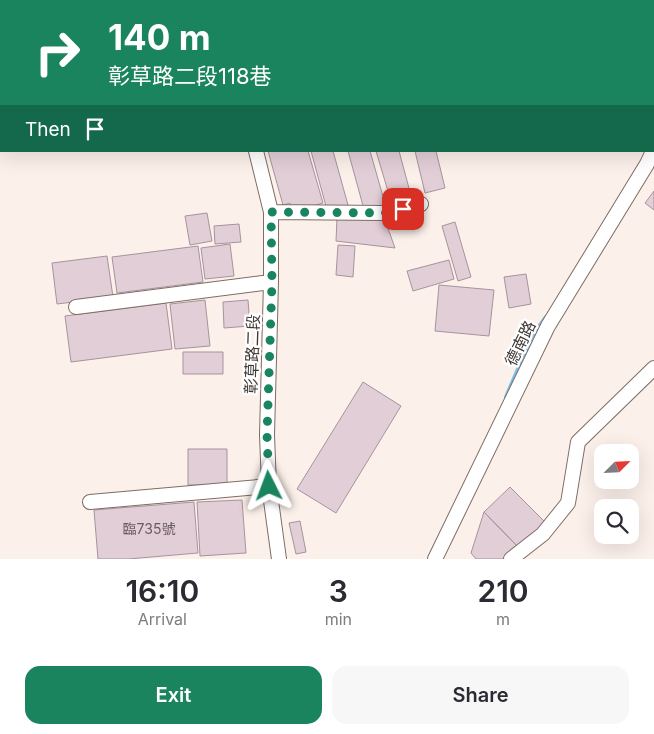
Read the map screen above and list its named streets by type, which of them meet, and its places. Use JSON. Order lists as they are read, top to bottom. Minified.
{"streets":{"street":["德南路","彰草路二段"]},"house_numbers":["臨735號"],"north":"top right","page":{"turn":["140 m","彰草路二段118巷"],"then":"Then","eta":["16:10","Arrival","3","min","210","m"],"buttons":["Exit","Share"]}}
